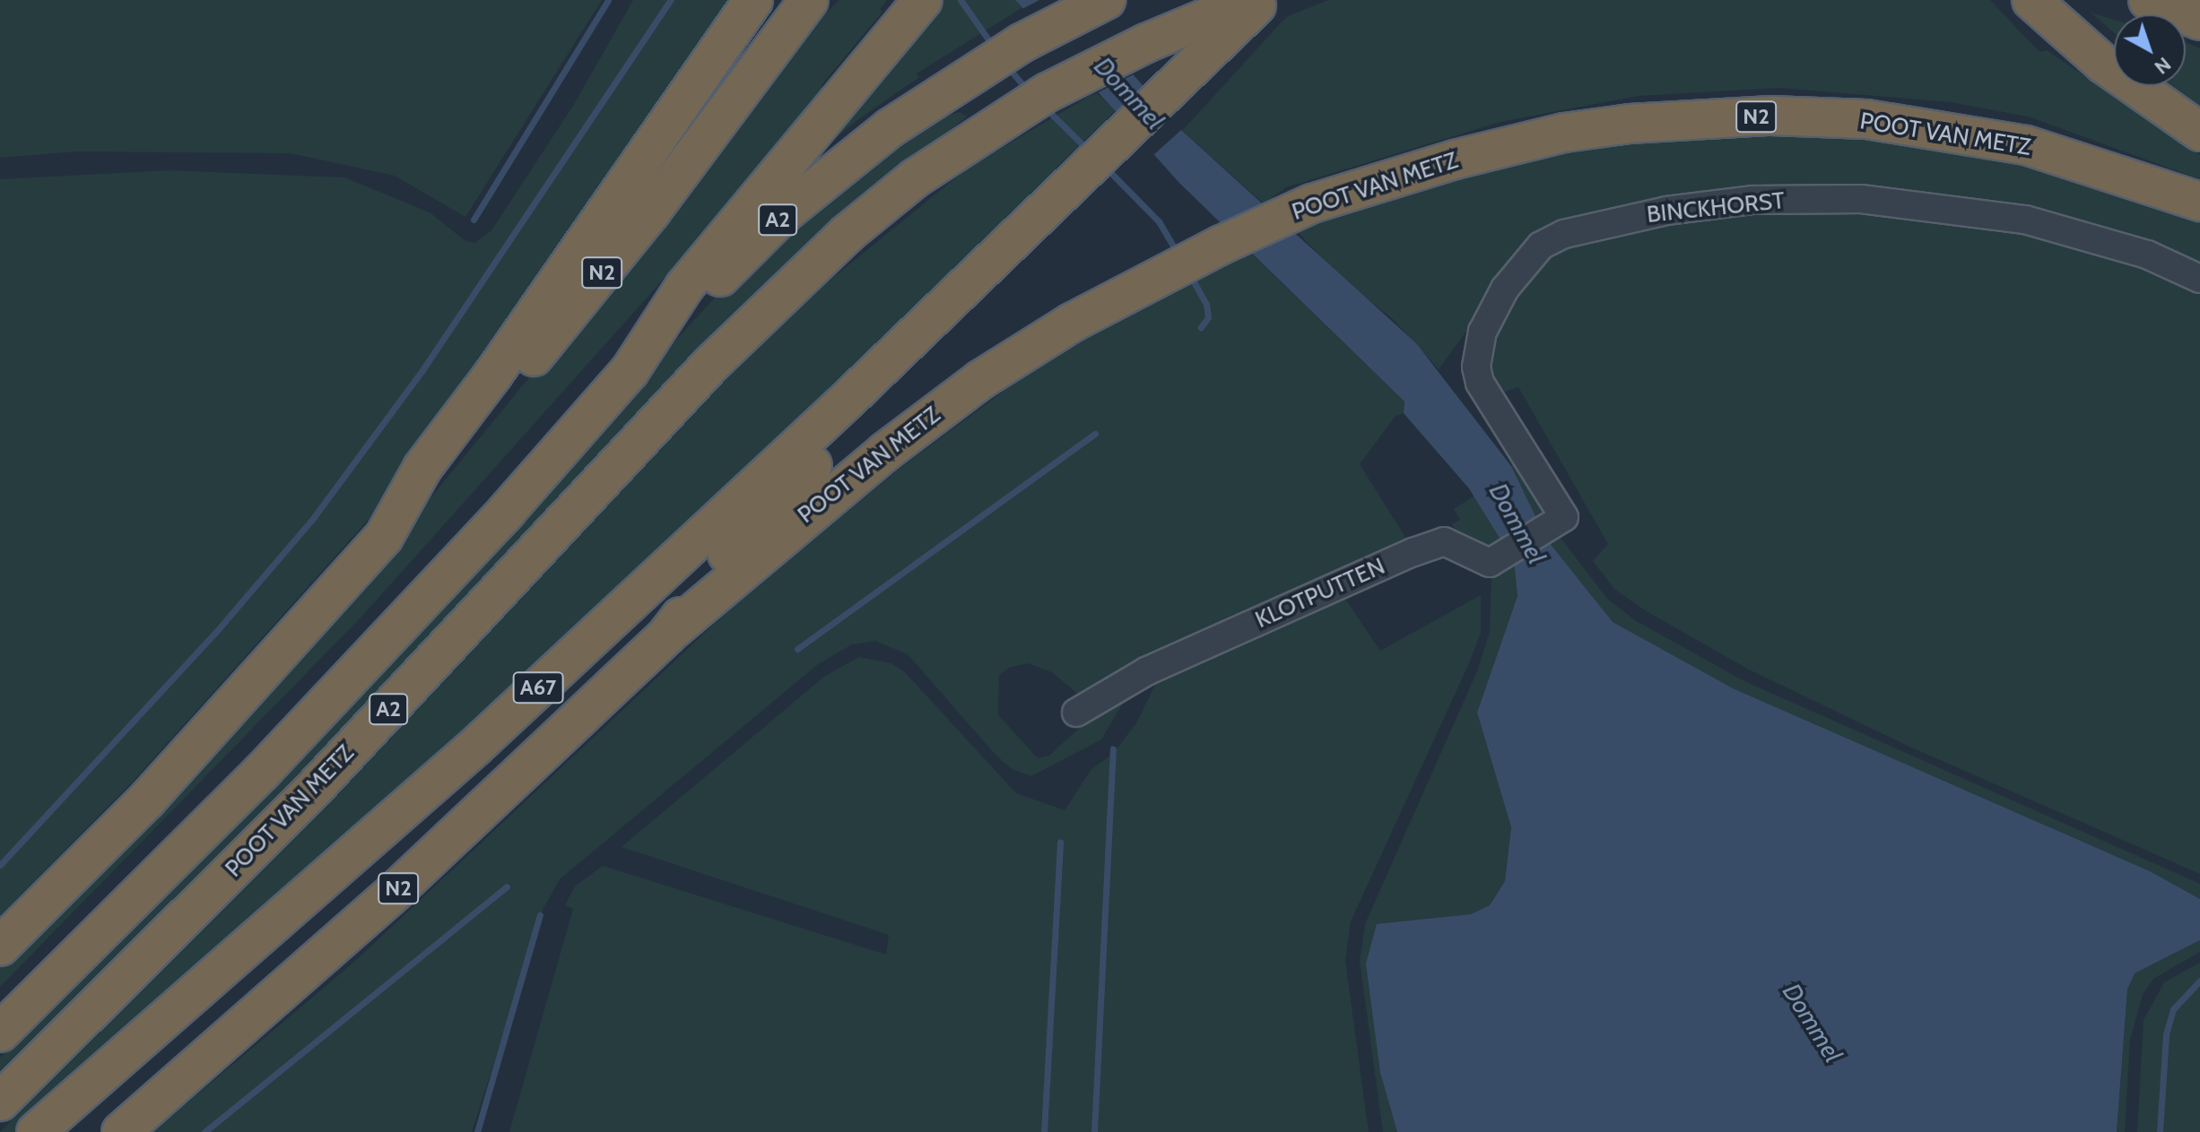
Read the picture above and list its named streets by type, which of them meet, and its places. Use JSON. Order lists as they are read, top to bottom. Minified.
{"streets":{"highway":["N2","POOT VAN METZ","A2","A67"],"street":["BINCKHORST","KLOTPUTTEN"]},"crossings":[["N2","POOT VAN METZ"],["N2","A67"],["BINCKHORST","KLOTPUTTEN"]],"water":["Dommel"],"north":"bottom right"}
